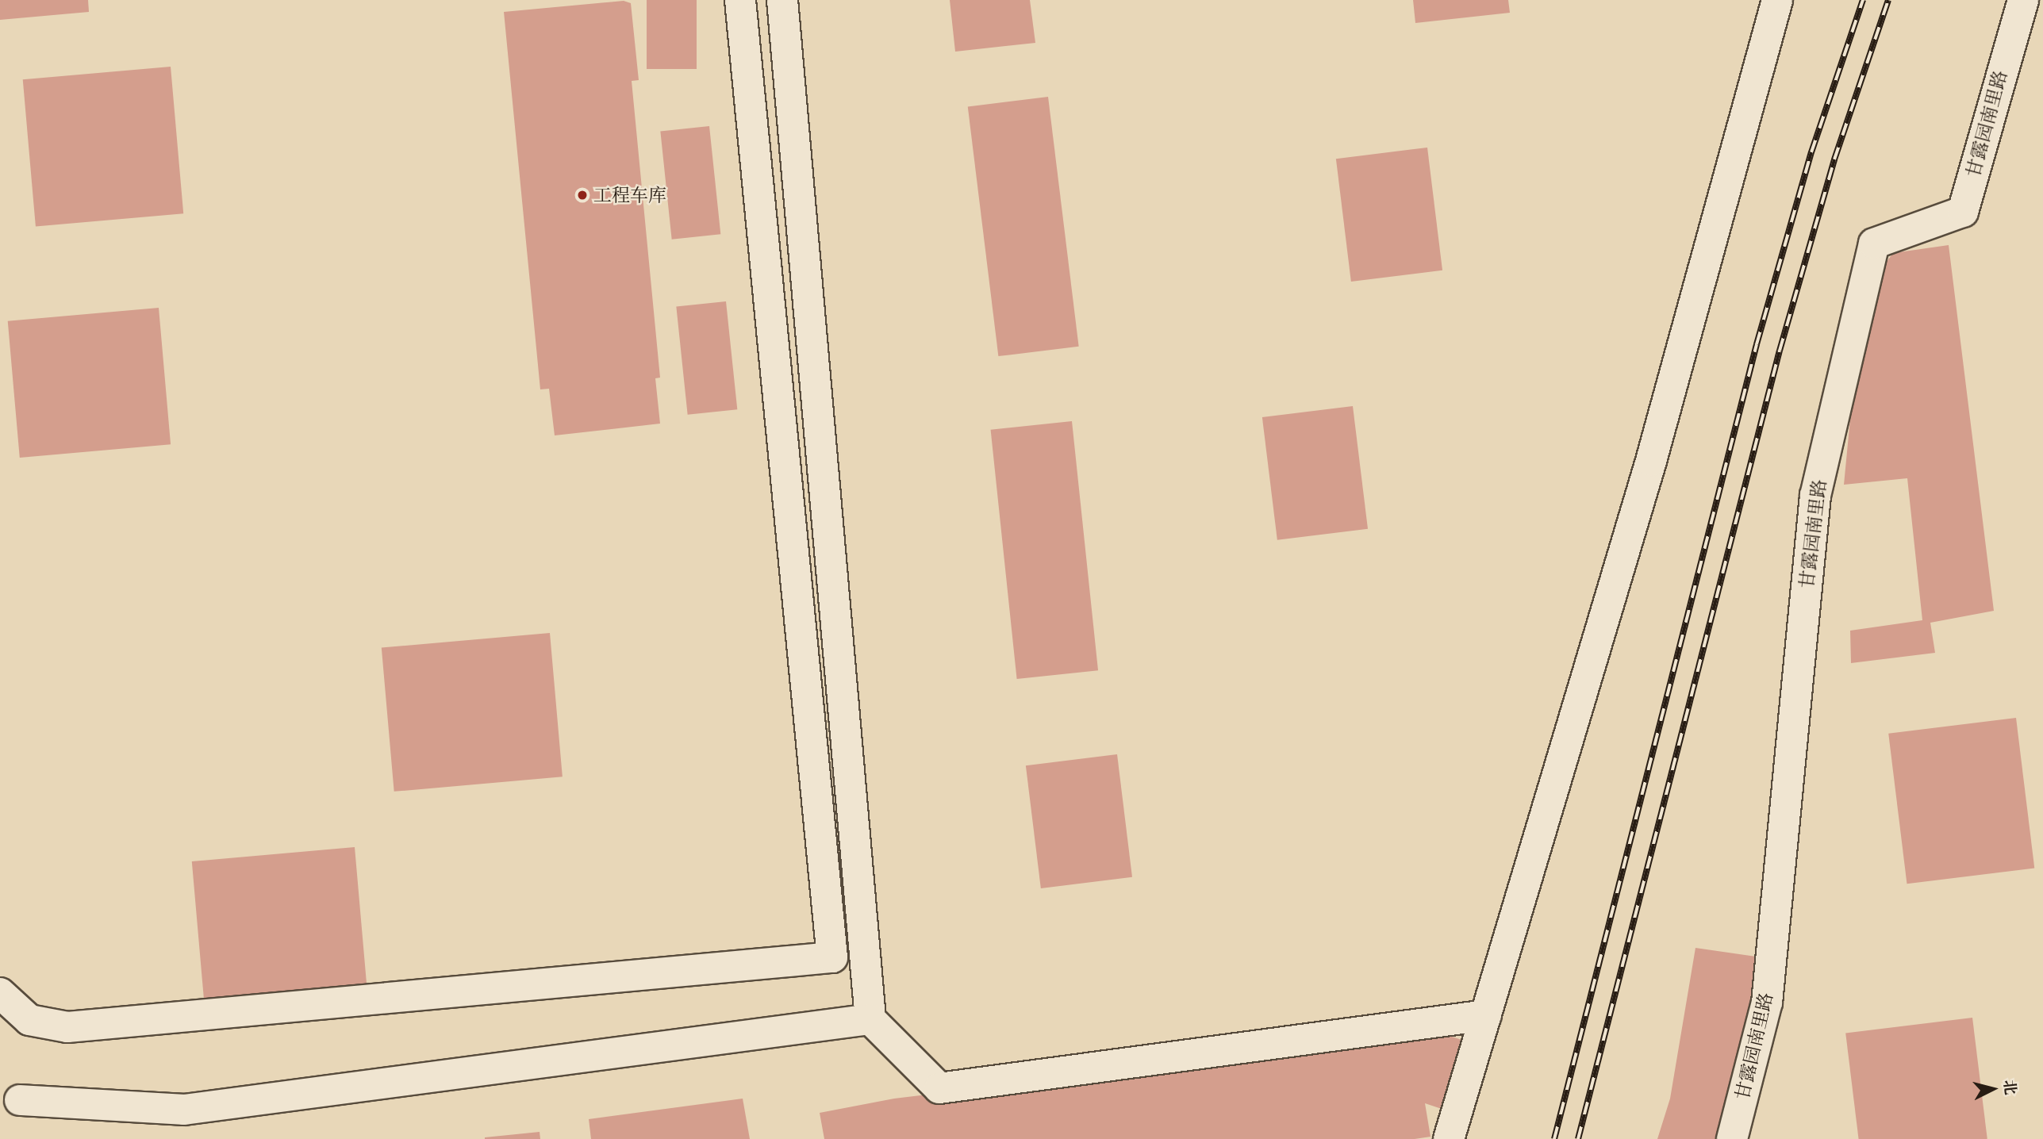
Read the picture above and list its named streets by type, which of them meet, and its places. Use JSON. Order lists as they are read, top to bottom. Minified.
{"streets":{"street":["甘露园南里路"]},"places":["工程车库"],"north":"right"}
